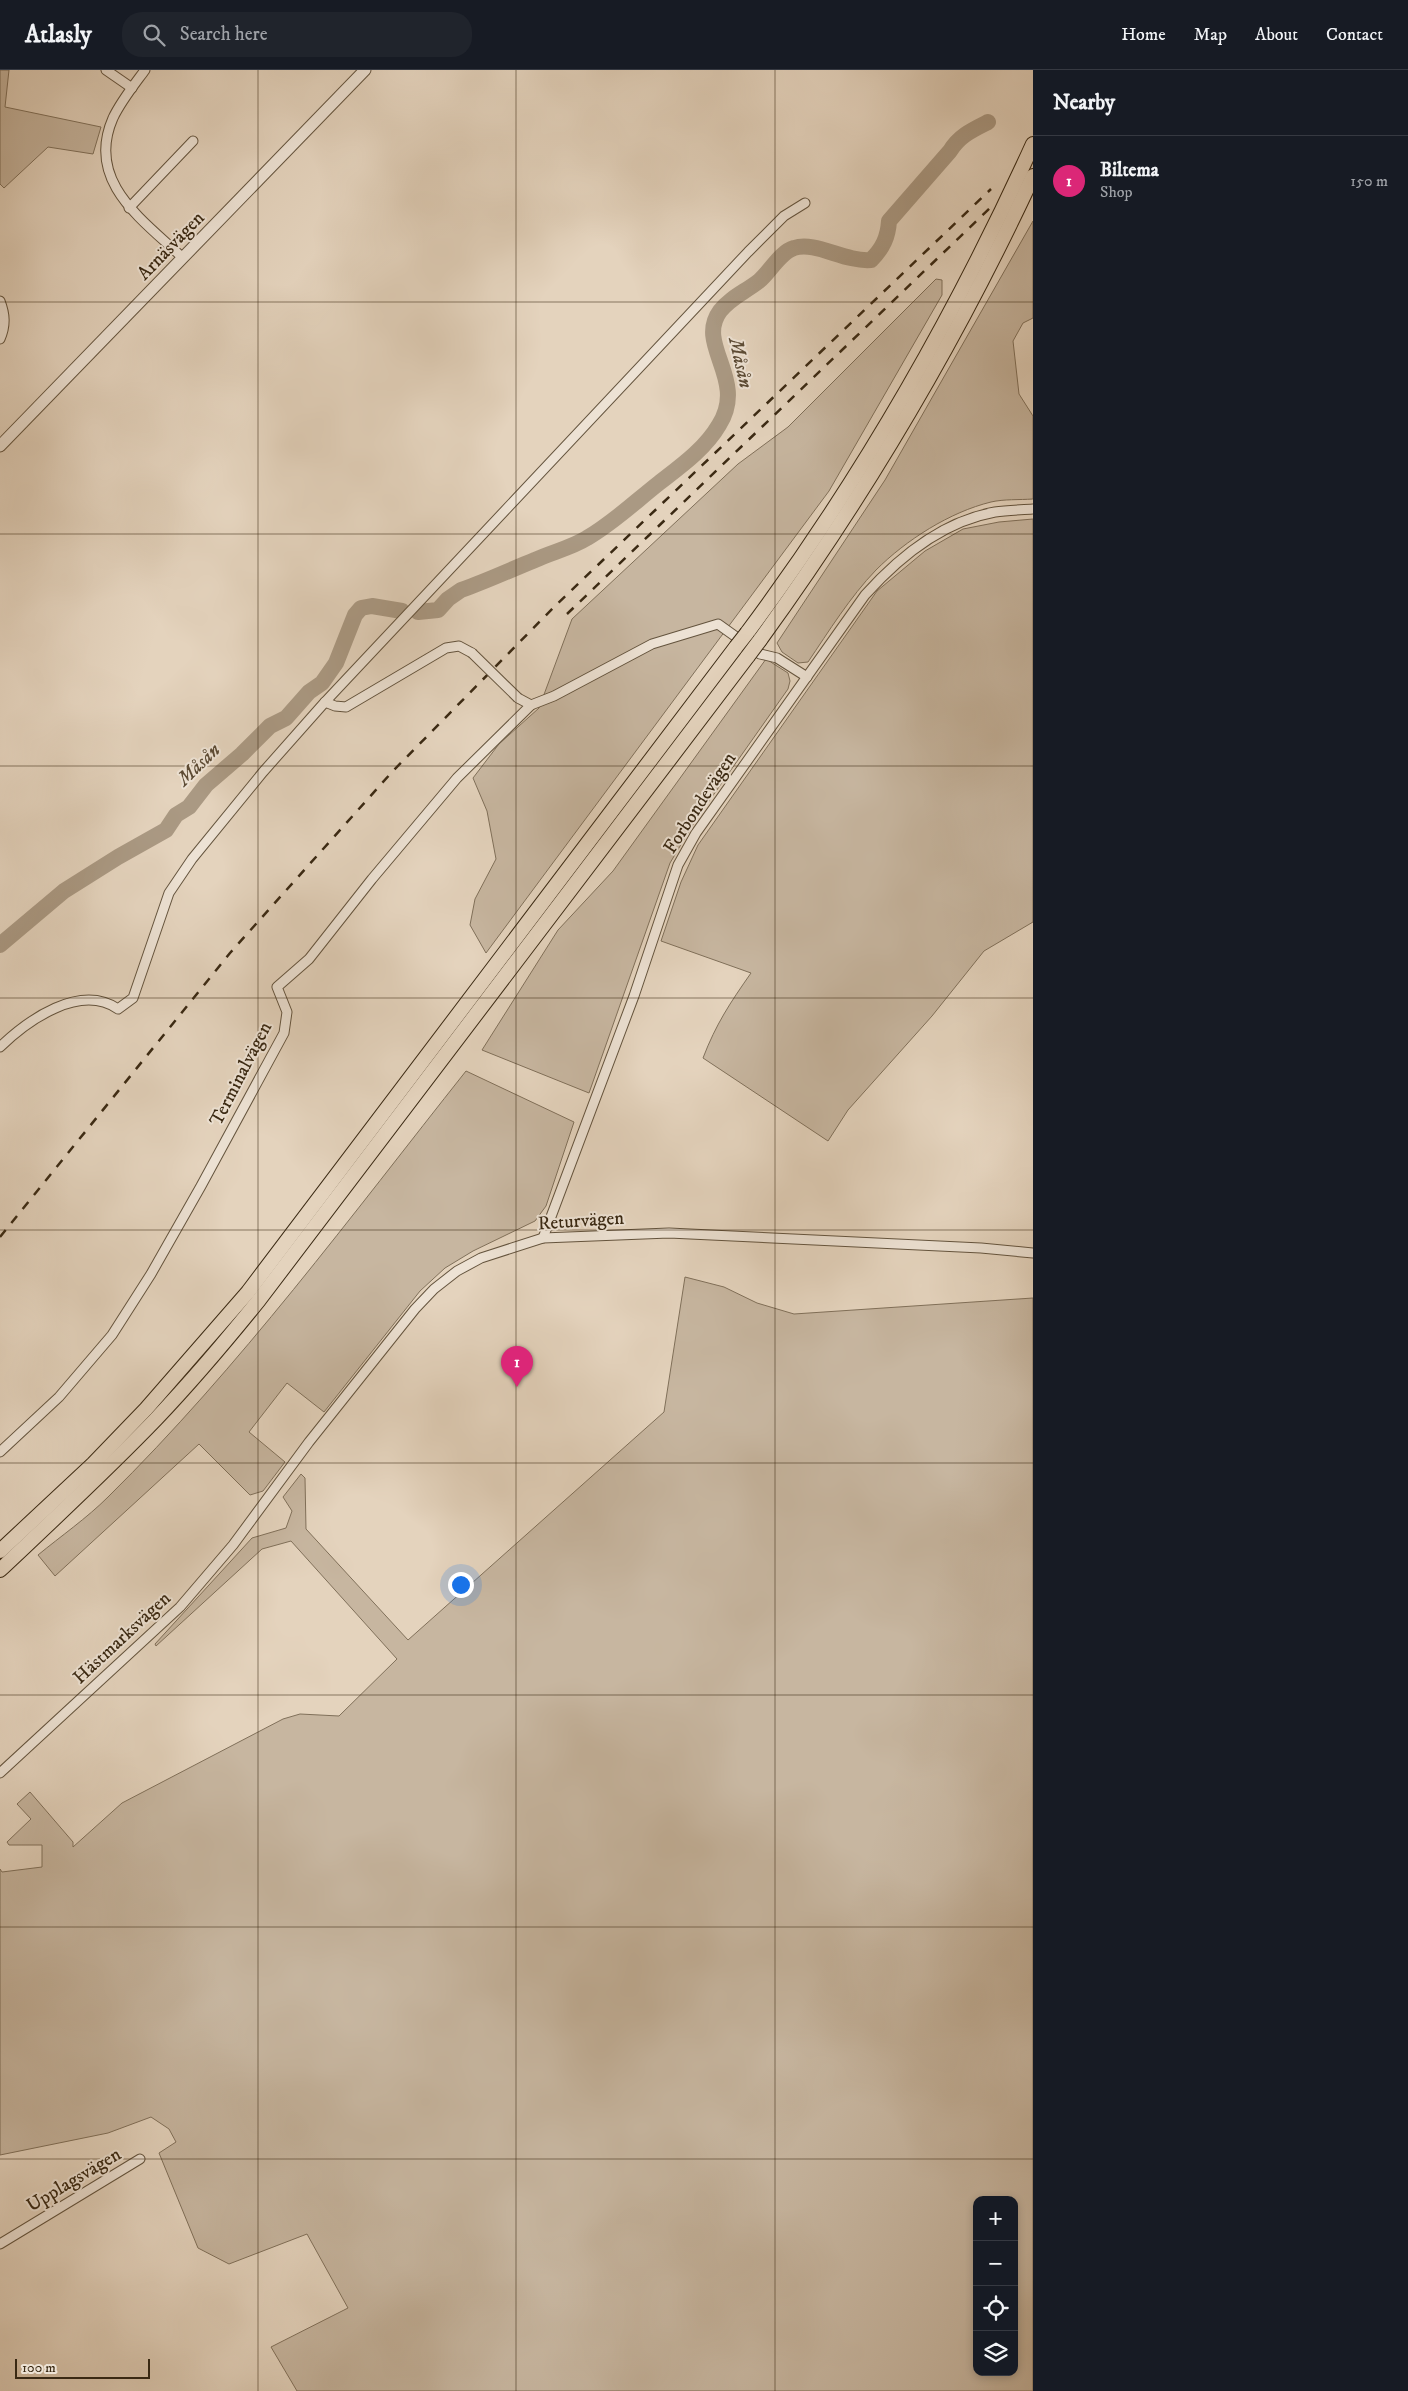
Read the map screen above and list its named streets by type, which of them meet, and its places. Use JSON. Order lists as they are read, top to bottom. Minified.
{"streets":{"street":["Arnäsvägen","Forbondevägen","Terminalvägen","Returvägen","Hästmarksvägen","Upplagsvägen"]},"crossings":[["Forbondevägen","Returvägen"],["Returvägen","Hästmarksvägen"]],"water":["Måsån"],"scale_bar":"100 m","page":{"header":"Atlasly","search":"Search here","nav":["Home","Map","About","Contact"],"heading":"Nearby","list":[{"mark":"1","name":"Biltema","note":"Shop","value":"150 m"}],"pins":"1","map_buttons":["+","−"],"scale":"100 m"}}
